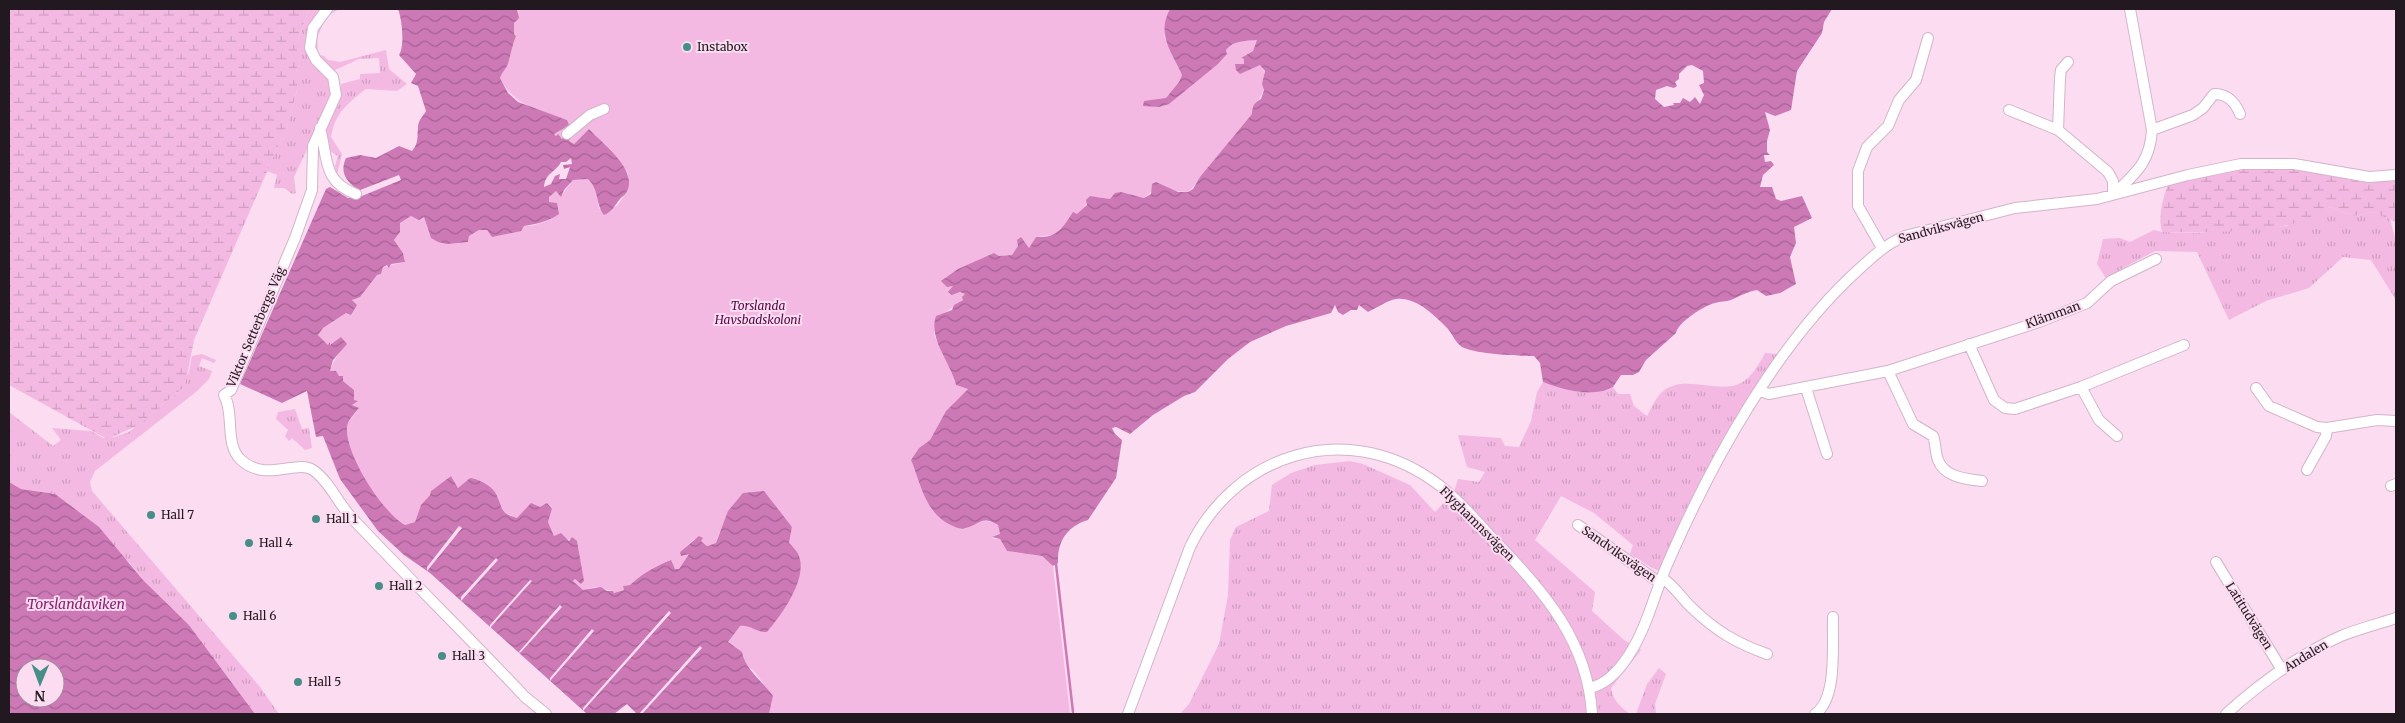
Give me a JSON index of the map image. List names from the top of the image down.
{
  "streets": {
    "street": [
      "Sandviksvägen",
      "Klämman",
      "Viktor Setterbergs Väg",
      "Flyghamnsvägen",
      "Latitudvägen",
      "Andalen"
    ]
  },
  "crossings": [
    ["Sandviksvägen", "Klämman"],
    ["Sandviksvägen", "Flyghamnsvägen"],
    ["Latitudvägen", "Andalen"]
  ],
  "water": ["Torslandaviken"],
  "parks": ["Torslanda Havsbadskoloni"],
  "places": [
    "Instabox",
    "Hall 7",
    "Hall 1",
    "Hall 4",
    "Hall 2",
    "Hall 6",
    "Hall 3",
    "Hall 5"
  ],
  "north": "bottom"
}
